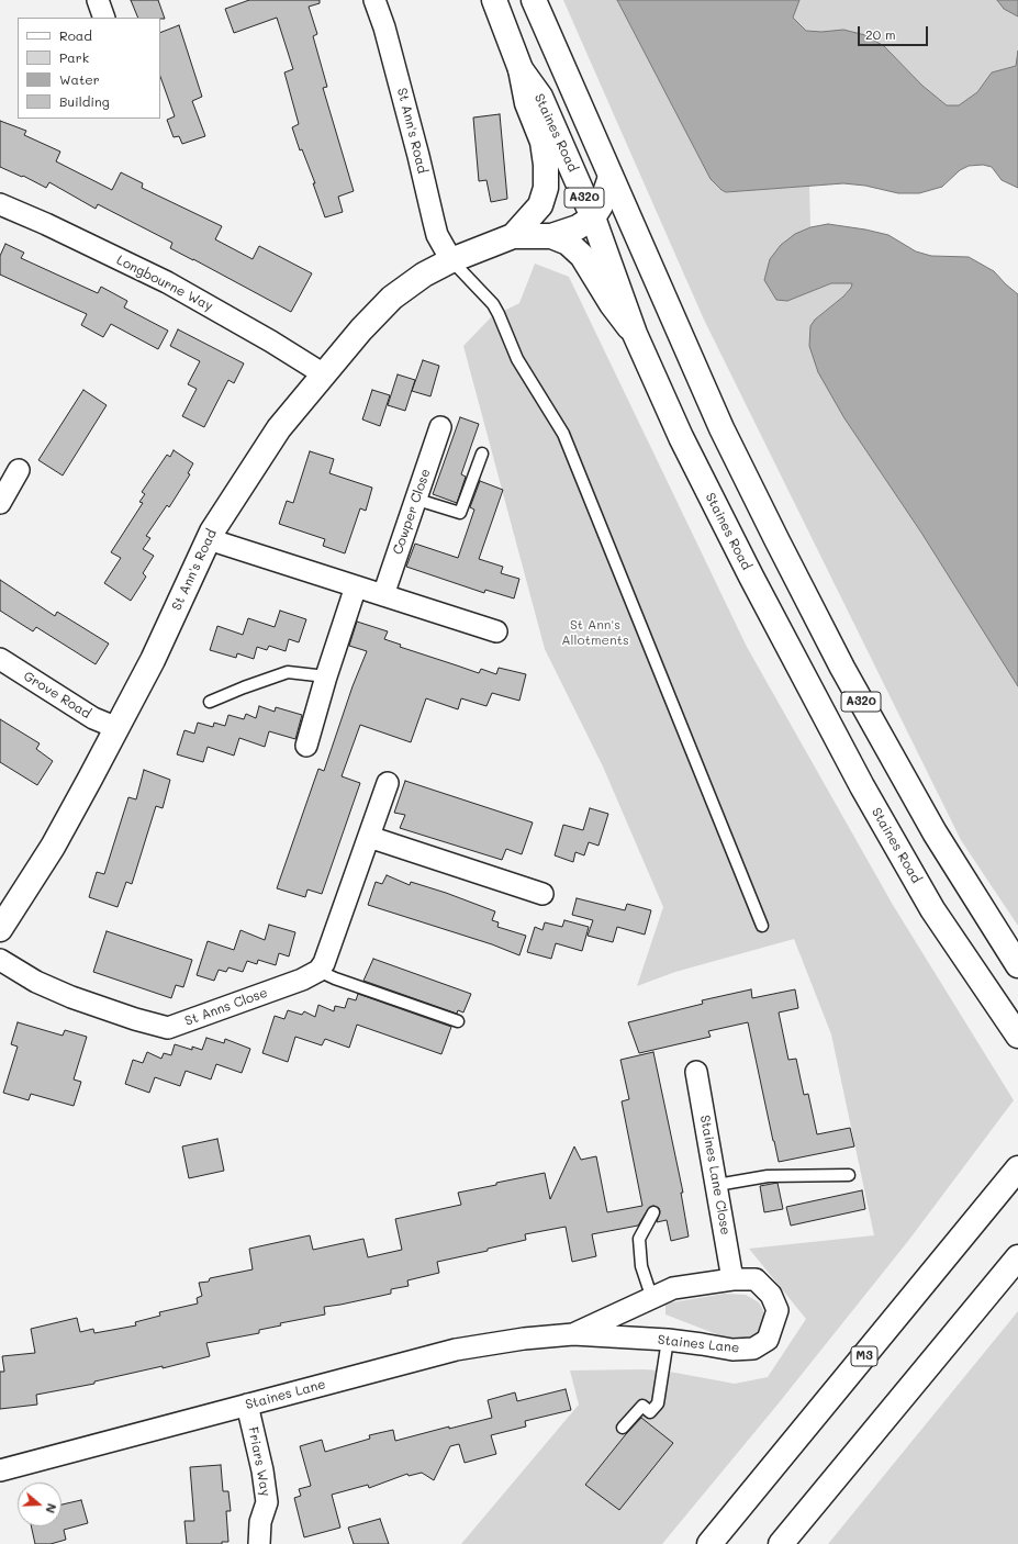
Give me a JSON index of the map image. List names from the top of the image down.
{
  "streets": {
    "main road": [
      "St Ann's Road",
      "Staines Road",
      "A320",
      "M3"
    ],
    "street": [
      "Longbourne Way",
      "Cowper Close",
      "Grove Road",
      "St Anns Close",
      "Staines Lane Close",
      "Staines Lane",
      "Friars Way"
    ]
  },
  "crossings": [
    ["St Ann's Road", "Staines Road"],
    ["St Ann's Road", "Longbourne Way"],
    ["St Ann's Road", "Grove Road"],
    ["Staines Lane Close", "Staines Lane"],
    ["Staines Lane", "Friars Way"]
  ],
  "parks": ["St Ann's Allotments"],
  "legend": [
    "Road",
    "Park",
    "Water",
    "Building"
  ],
  "scale_bar": "20 m",
  "north": "right"
}
